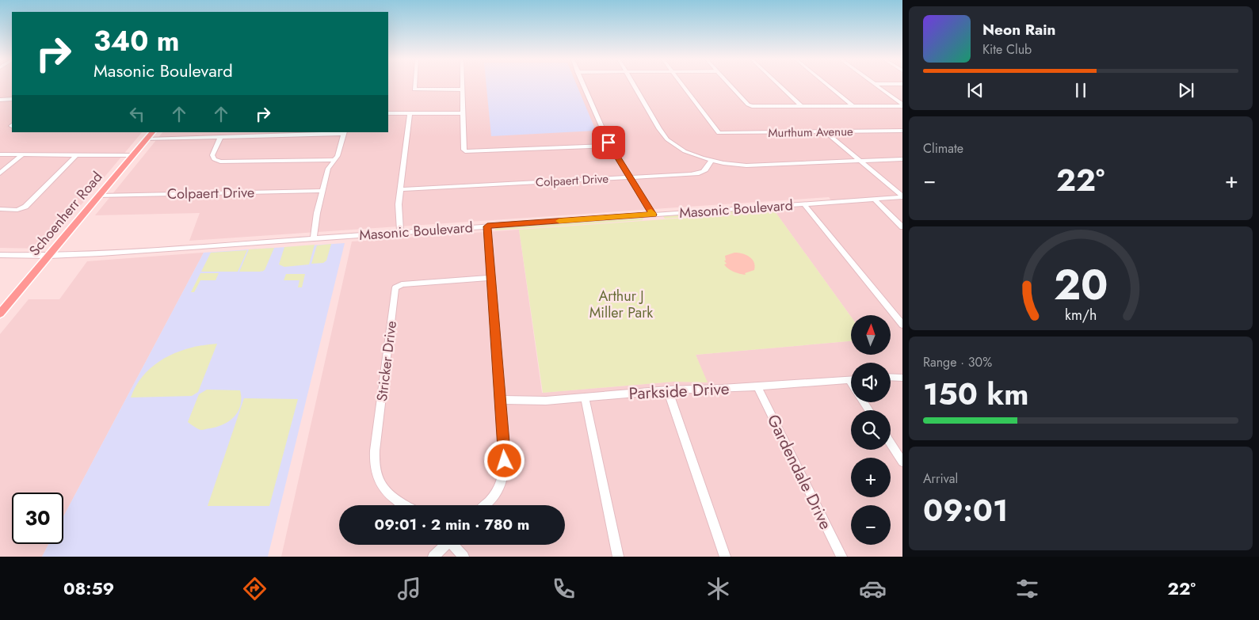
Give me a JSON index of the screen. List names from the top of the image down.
{
  "streets": {
    "main road": ["Schoenherr Road"],
    "street": [
      "Murthum Avenue",
      "Colpaert Drive",
      "Masonic Boulevard",
      "Stricker Drive",
      "Parkside Drive",
      "Gardendale Drive"
    ]
  },
  "crossings": [
    ["Colpaert Drive", "Schoenherr Road"],
    ["Masonic Boulevard", "Schoenherr Road"],
    ["Parkside Drive", "Gardendale Drive"]
  ],
  "parks": ["Arthur J Miller Park"],
  "north": "top",
  "page": {
    "turn": ["340 m", "Masonic Boulevard"],
    "song": ["Neon Rain", "Kite Club"],
    "tile": [
      "Climate",
      ["Range · 30%", "150 km"],
      ["Arrival", "09:01"]
    ],
    "heat": ["−", "22°", "+"],
    "map_buttons": ["+", "−"],
    "limit": "30",
    "trip": "09:01 · 2 min · 780 m",
    "tabs": ["08:59", "22°"],
    "gauge": ["20", "km/h"]
  }
}
